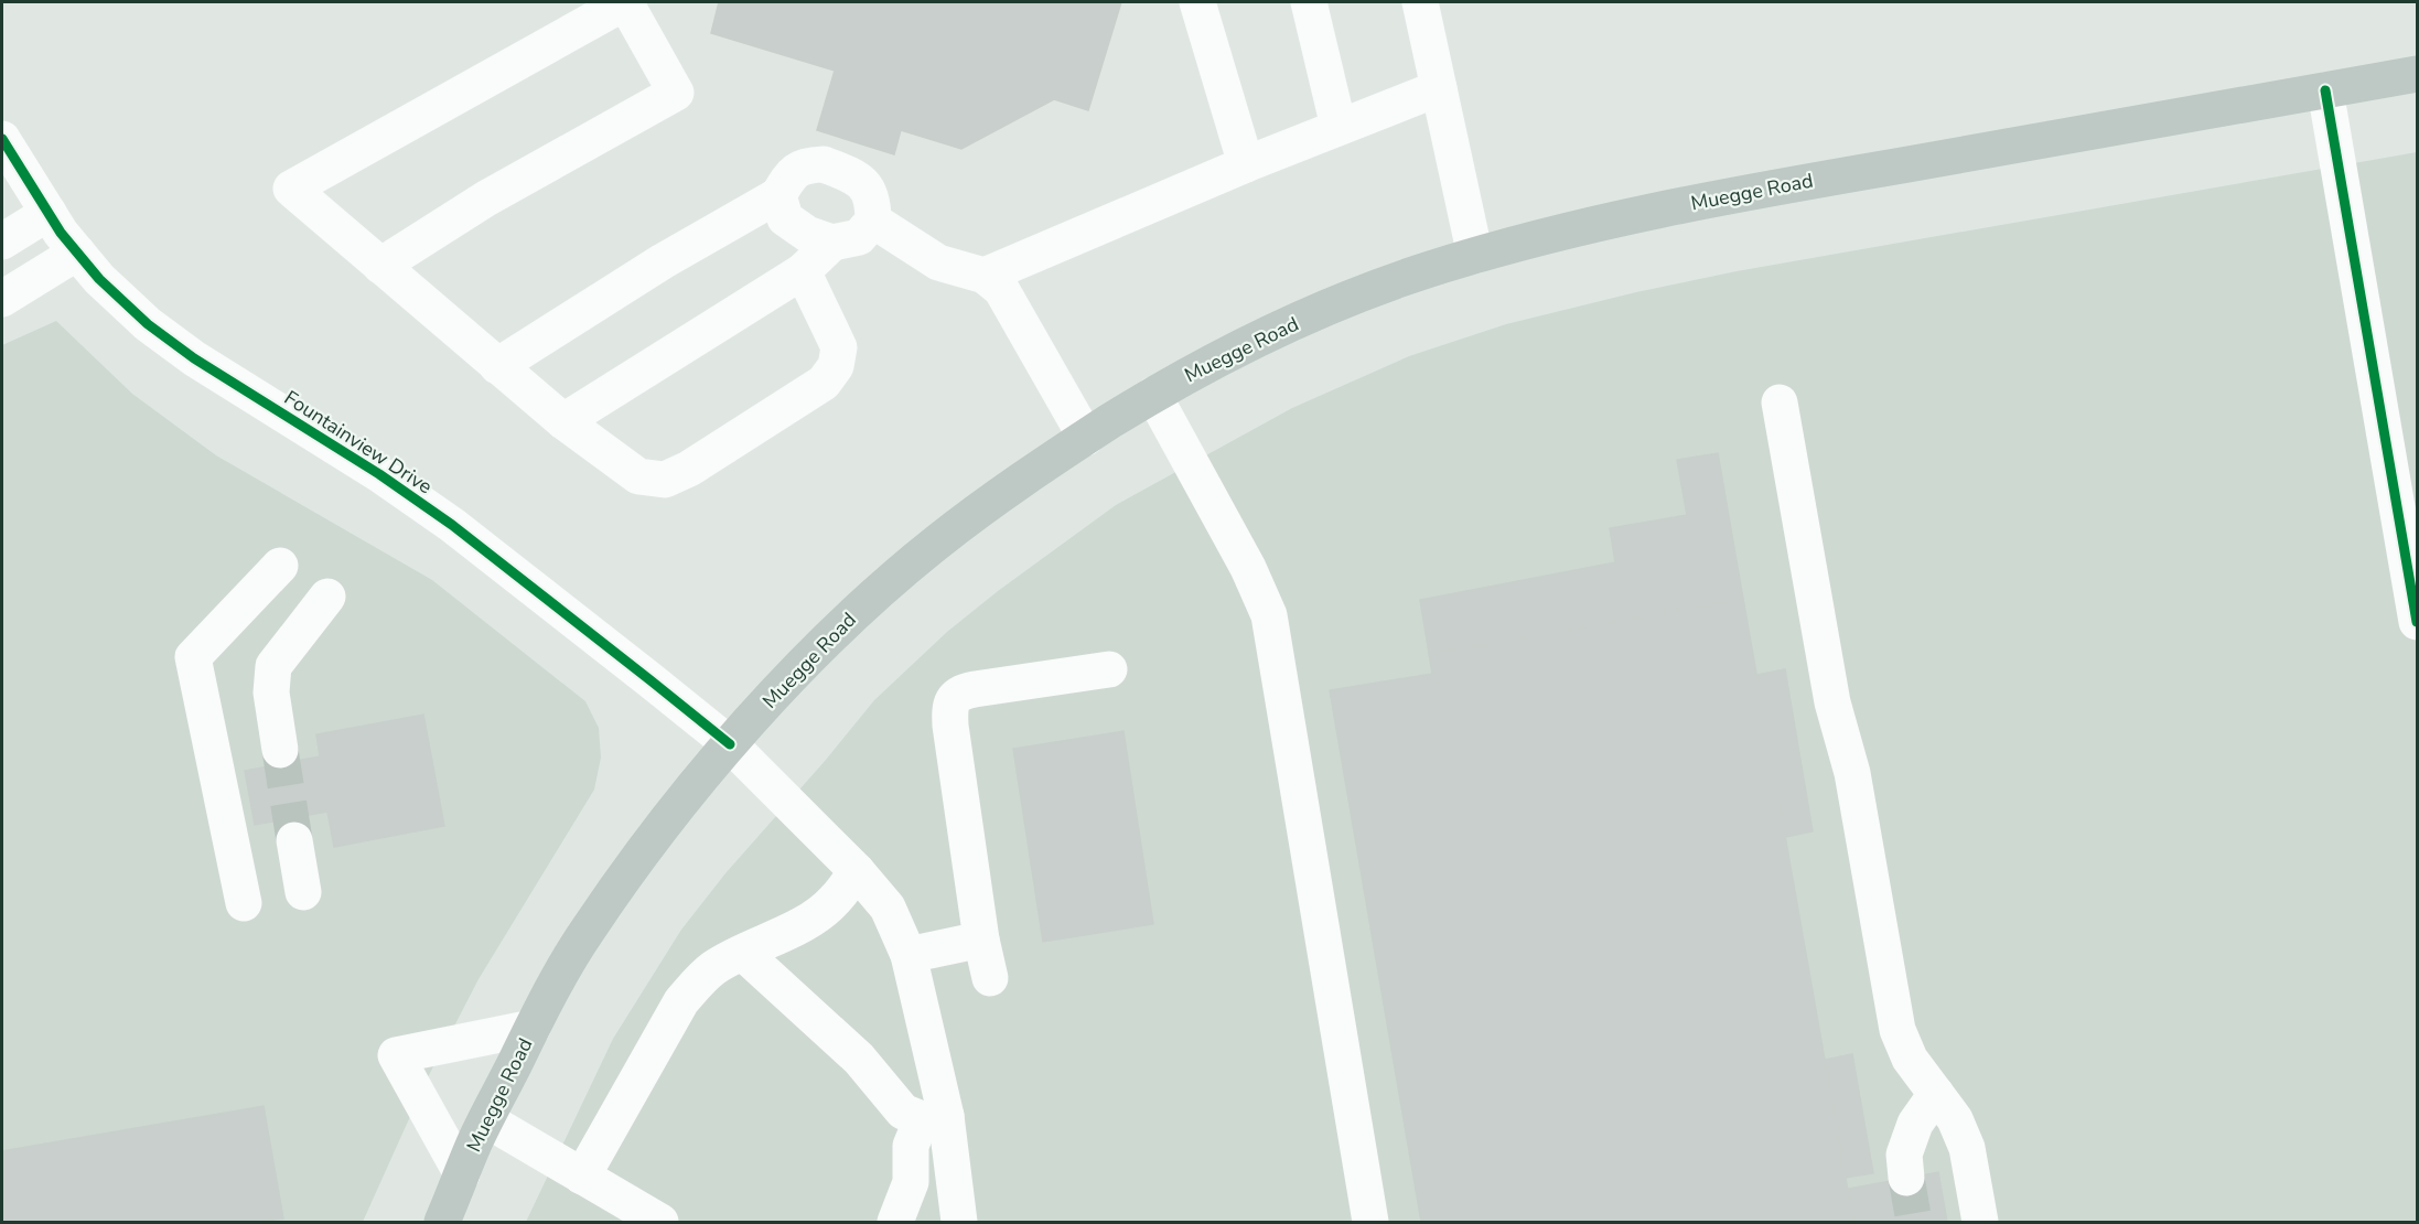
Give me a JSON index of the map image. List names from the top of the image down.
{
  "streets": {
    "main road": ["Muegge Road"],
    "street": ["Fountainview Drive"]
  },
  "crossings": [
    ["Muegge Road", "Fountainview Drive"]
  ]
}
